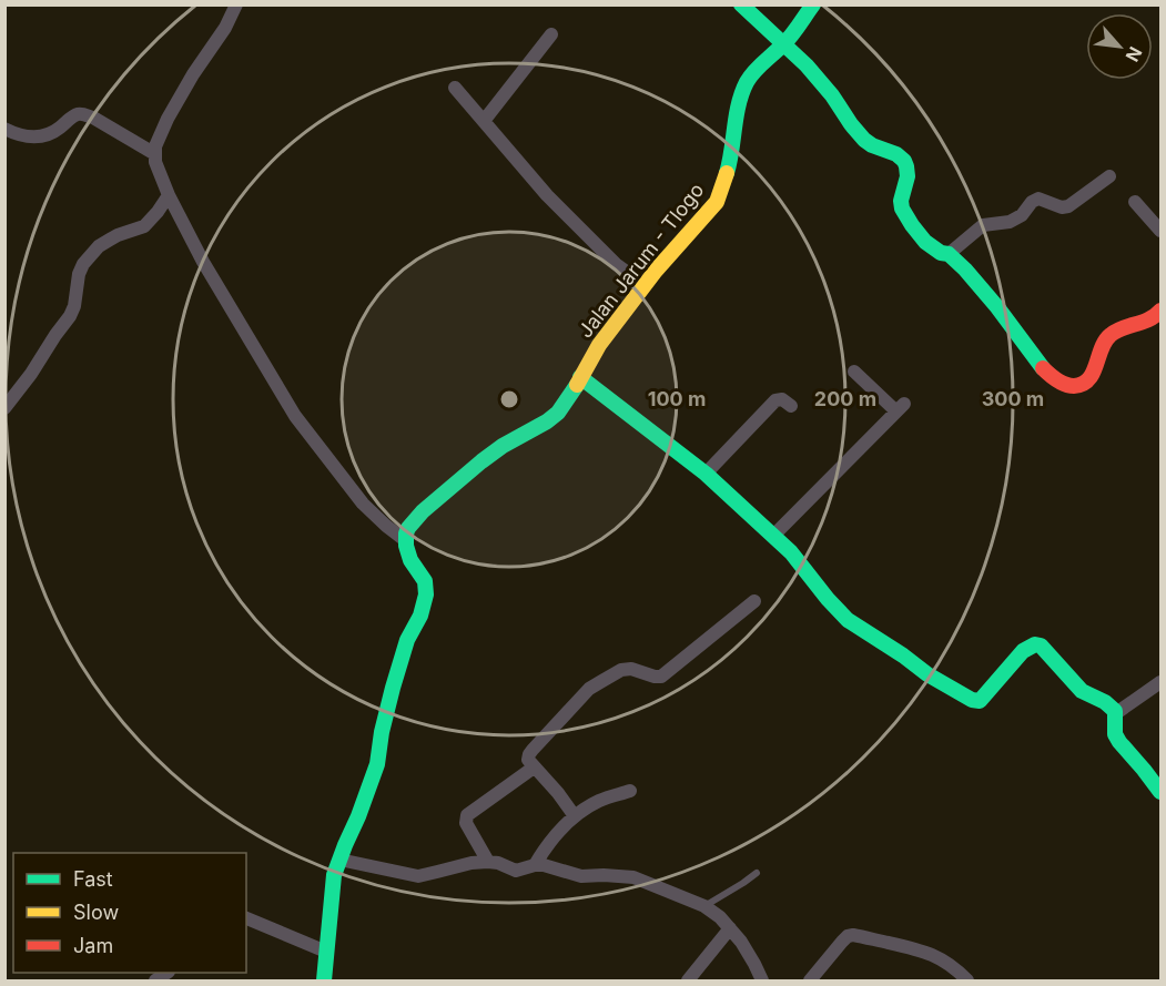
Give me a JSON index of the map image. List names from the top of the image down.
{
  "streets": {
    "street": ["Jalan Jarum - Tlogo"]
  },
  "legend": ["Fast", "Slow", "Jam"],
  "north": "bottom right",
  "rings": ["100 m", "200 m", "300 m"]
}
